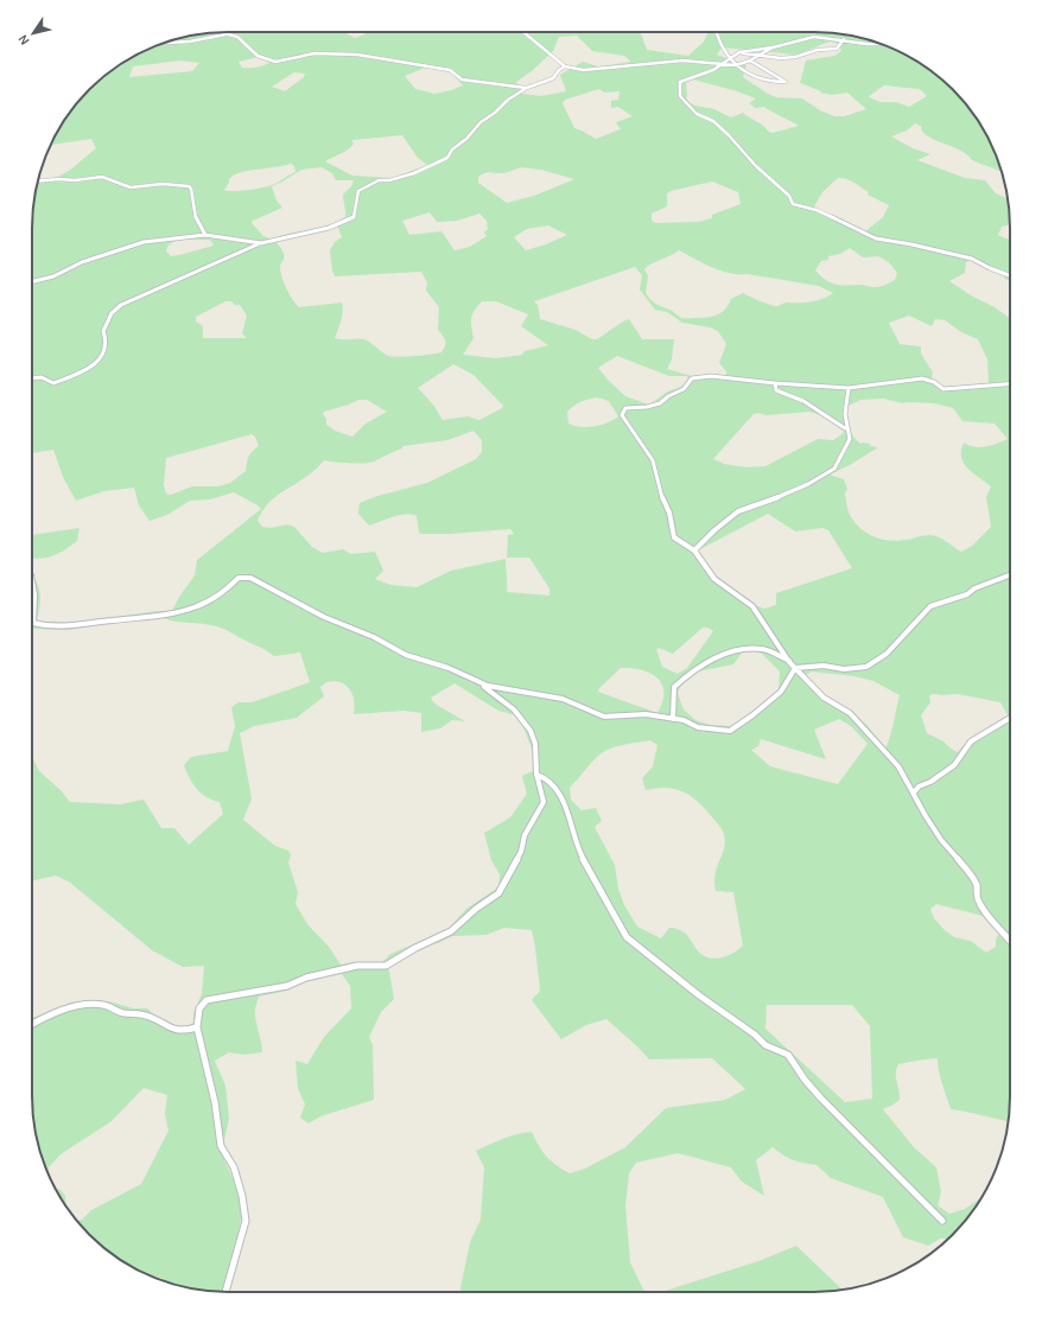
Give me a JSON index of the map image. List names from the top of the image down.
{
  "north": "bottom left"
}
